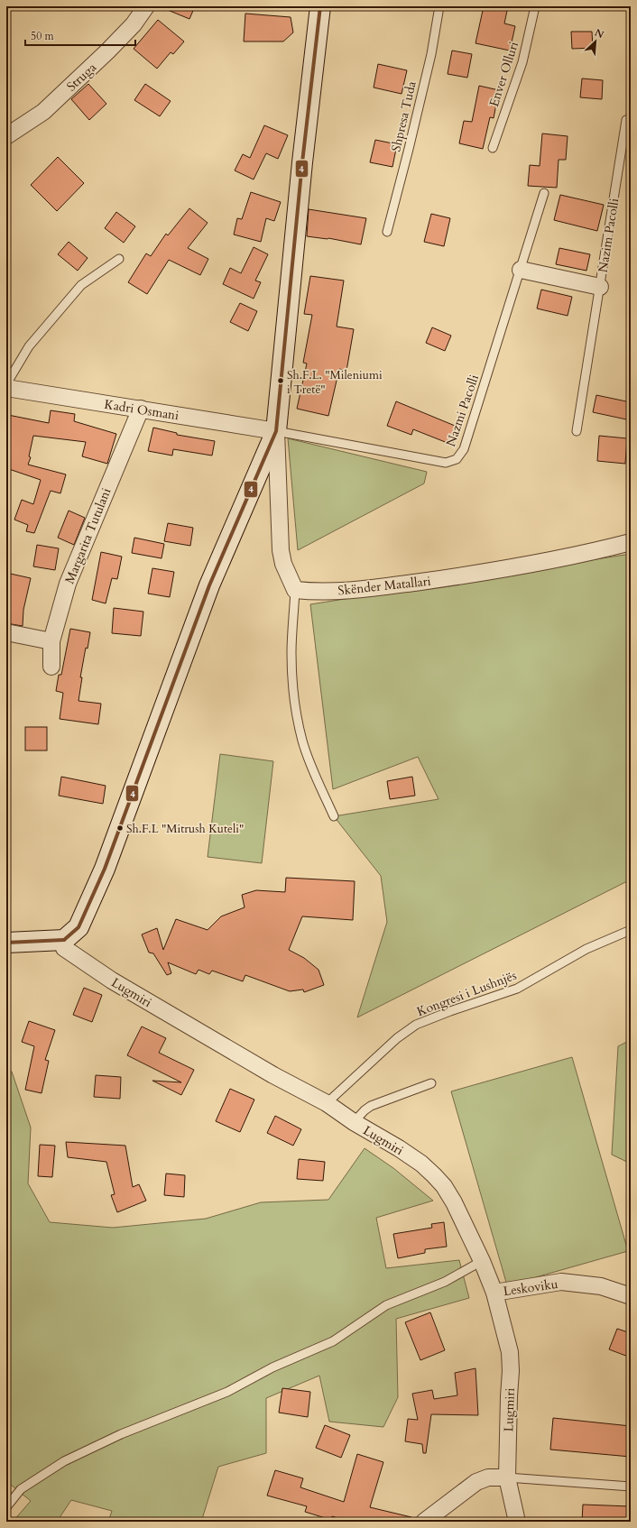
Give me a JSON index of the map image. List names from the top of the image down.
{
  "streets": {
    "street": [
      "Struga",
      "Nazim Pacolli",
      "Kadri Osmani",
      "Margarita Tutulani",
      "Skënder Matallari",
      "Lugmiri",
      "Leskoviku"
    ],
    "lane": [
      "Enver Olluri",
      "Shpresa Tuda",
      "Nazmi Pacolli",
      "Kongresi i Lushnjës"
    ]
  },
  "crossings": [
    ["Nazim Pacolli", "Nazmi Pacolli"],
    ["Kadri Osmani", "Nazmi Pacolli"],
    ["Kadri Osmani", "Margarita Tutulani"],
    ["Lugmiri", "Kongresi i Lushnjës"],
    ["Lugmiri", "Leskoviku"]
  ],
  "places": ["Sh.F.L. \"Mileniumi i Tretë\"", "Sh.F.L \"Mitrush Kuteli\""],
  "lines": ["transit line 4"],
  "scale_bar": "50 m",
  "north": "top right"
}
